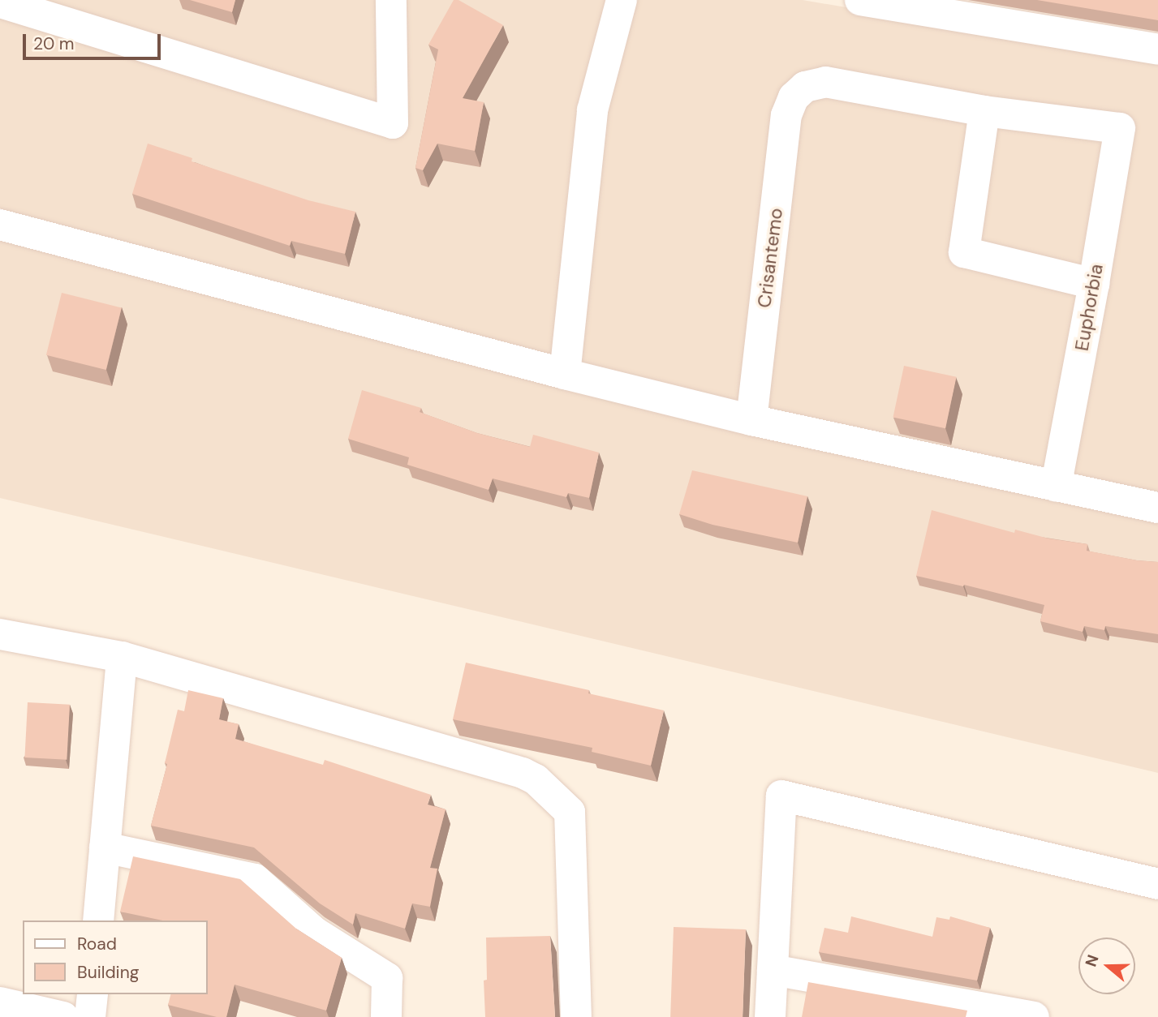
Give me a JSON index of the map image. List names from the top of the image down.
{
  "streets": {
    "street": ["Crisantemo", "Euphorbia"]
  },
  "crossings": [
    ["Crisantemo", "Euphorbia"]
  ],
  "legend": ["Road", "Building"],
  "scale_bar": "20 m",
  "north": "left"
}
